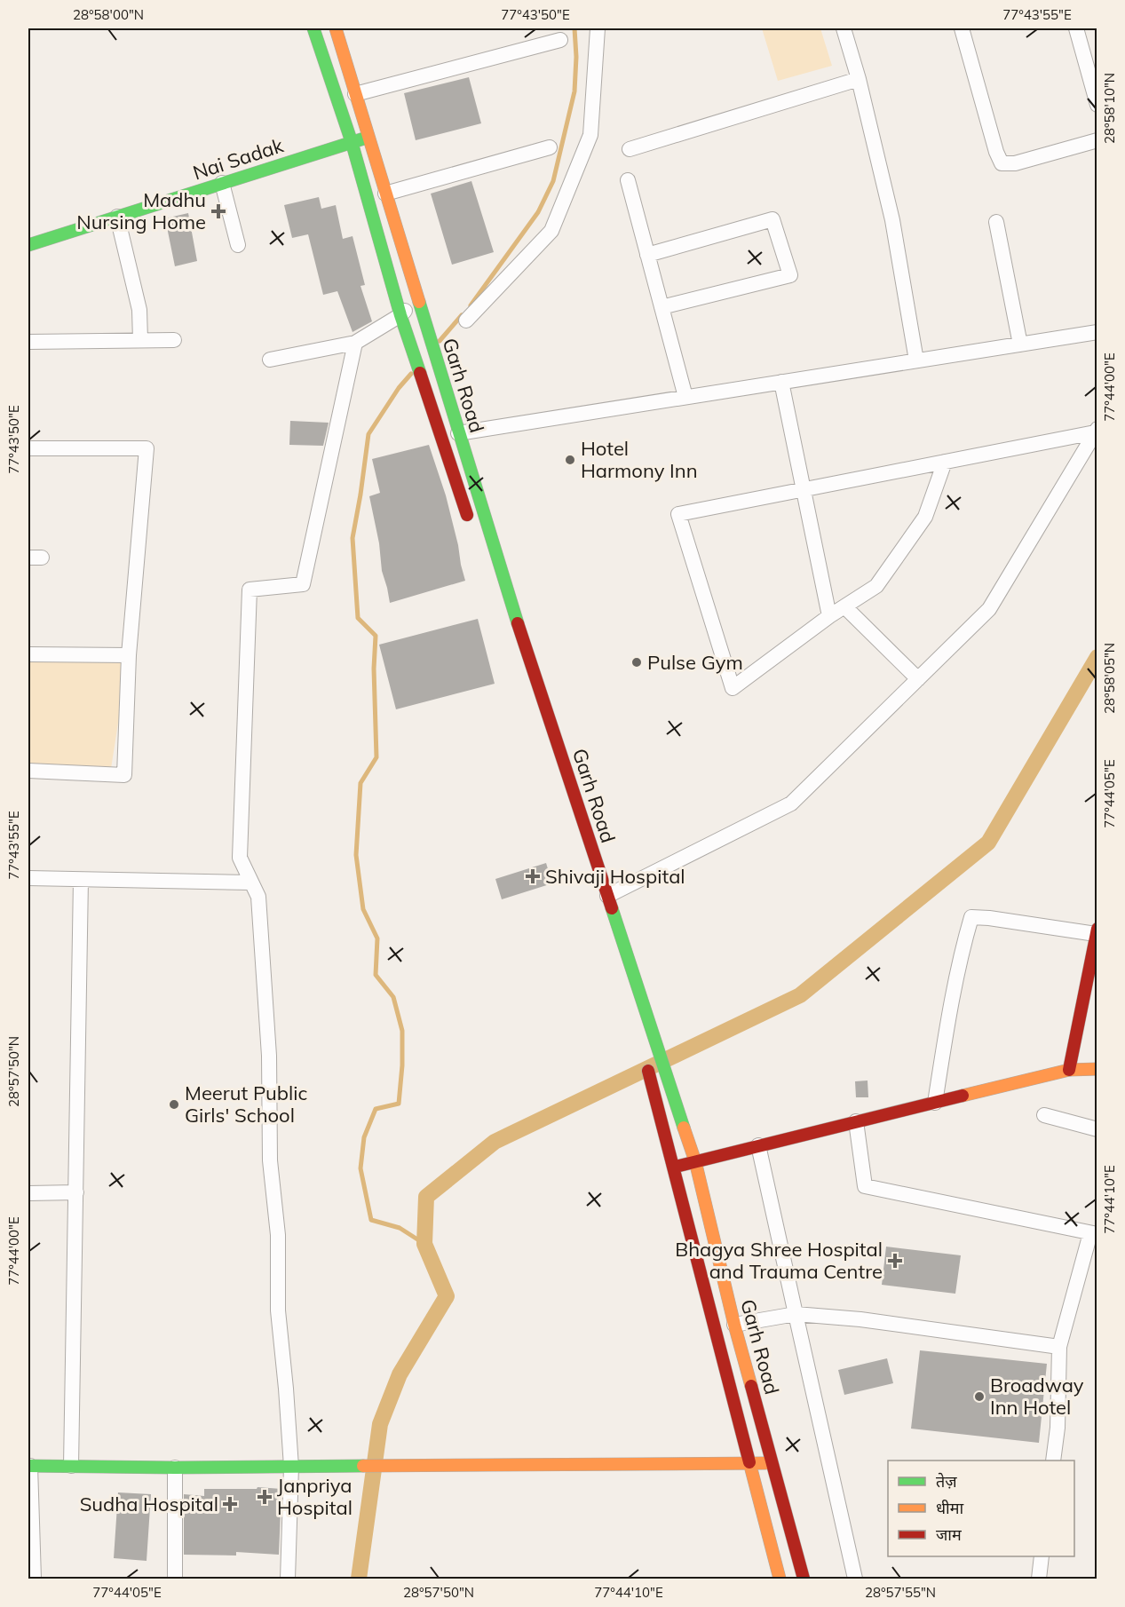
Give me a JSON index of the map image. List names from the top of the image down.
{
  "streets": {
    "main road": ["Nai Sadak", "Garh Road"]
  },
  "crossings": [
    ["Nai Sadak", "Garh Road"]
  ],
  "places": {
    "health": [
      "Madhu Nursing Home",
      "Shivaji Hospital",
      "Bhagya Shree Hospital and Trauma Centre",
      "Janpriya Hospital",
      "Sudha Hospital"
    ],
    "other": [
      "Hotel Harmony Inn",
      "Pulse Gym",
      "Meerut Public Girls' School",
      "Broadway Inn Hotel"
    ]
  },
  "legend": ["तेज़", "धीमा", "जाम"],
  "coordinates": [
    "28°58'00\"N",
    "77°43'50\"E",
    "77°43'55\"E",
    "28°58'10\"N",
    "77°44'00\"E",
    "28°58'05\"N",
    "77°44'05\"E",
    "28°57'50\"N",
    "77°44'10\"E",
    "28°57'55\"N"
  ]
}
